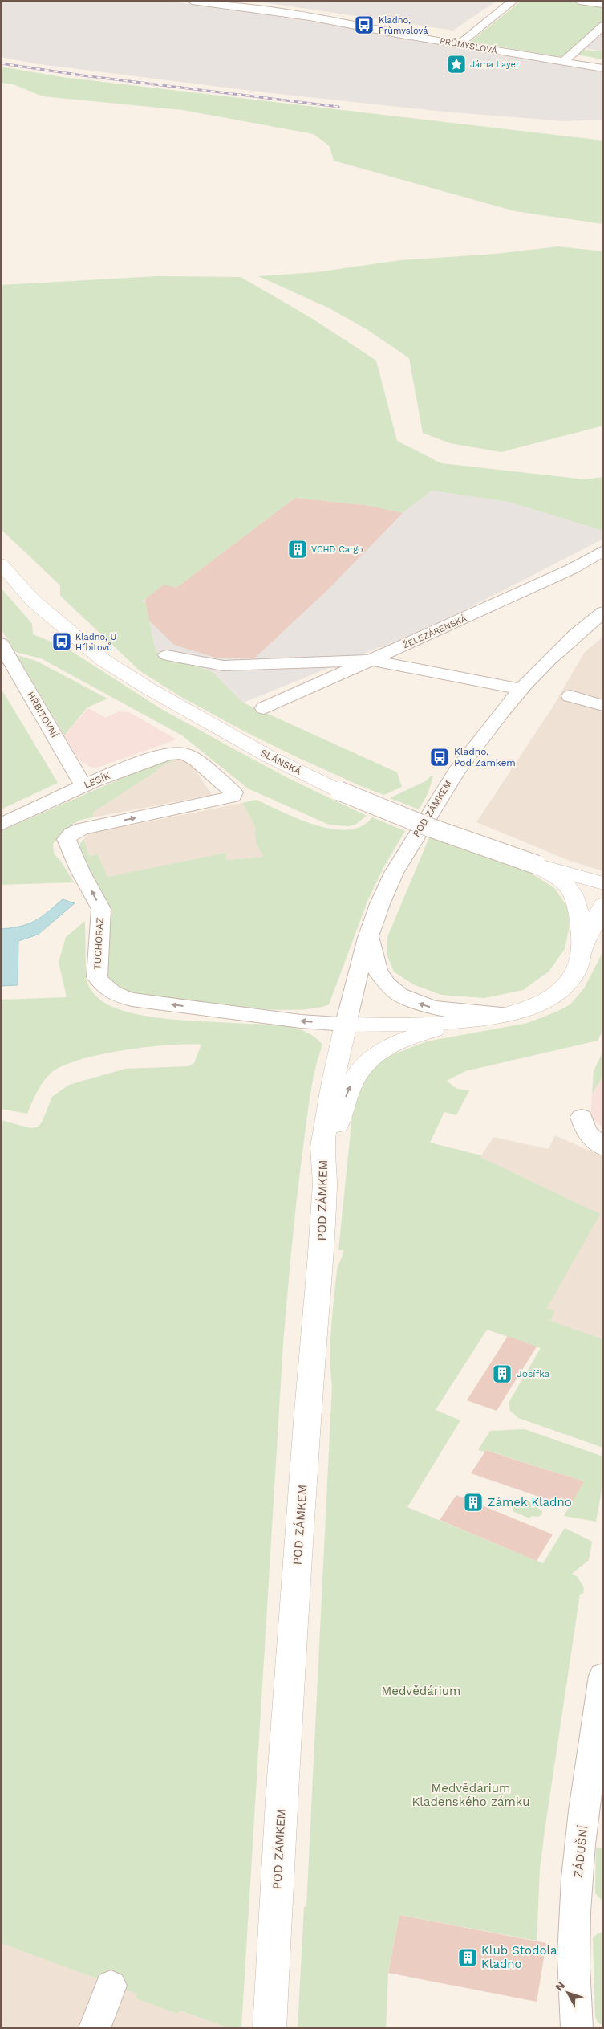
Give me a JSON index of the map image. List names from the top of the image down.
{
  "streets": {
    "main road": ["SLÁNSKÁ", "POD ZÁMKEM"],
    "street": [
      "PRŮMYSLOVÁ",
      "ŽELEZÁRENSKÁ",
      "HŘBITOVNÍ",
      "LESÍK",
      "TUCHORAZ",
      "ZÁDUŠNÍ"
    ]
  },
  "crossings": [
    ["HŘBITOVNÍ", "LESÍK"],
    ["LESÍK", "TUCHORAZ"],
    ["POD ZÁMKEM", "TUCHORAZ"]
  ],
  "parks": ["Medvědárium", "Medvědárium Kladenského zámku"],
  "places": {
    "bus stop": ["Kladno, Průmyslová", "Kladno, U Hřbitovů", "Kladno, Pod Zámkem"],
    "place": ["Jáma Layer"],
    "building": [
      "VCHD Cargo",
      "Josífka",
      "Zámek Kladno",
      "Klub Stodola Kladno"
    ]
  },
  "north": "top left"
}
